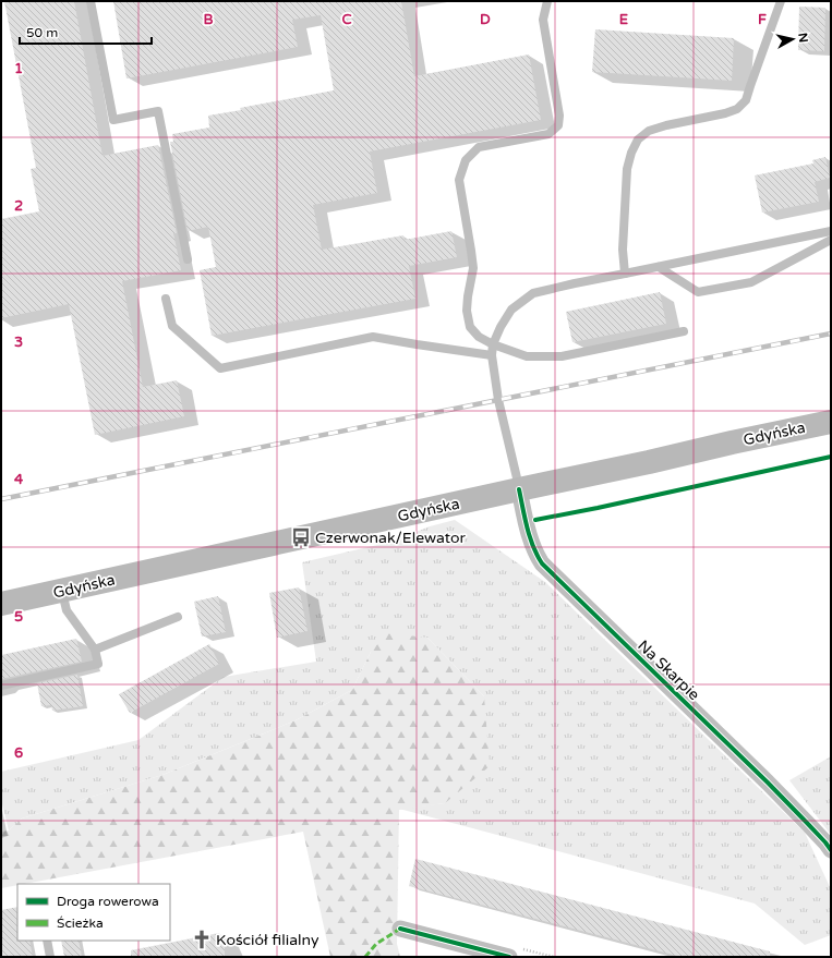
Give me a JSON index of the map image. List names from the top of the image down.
{
  "streets": {
    "main road": ["Gdyńska"],
    "street": ["Na Skarpie"]
  },
  "crossings": [
    ["Gdyńska", "Na Skarpie"]
  ],
  "places": {
    "bus stop": ["Czerwonak/Elewator"],
    "church": ["Kościół filialny"]
  },
  "legend": ["Droga rowerowa", "Ścieżka"],
  "scale_bar": "50 m",
  "north": "right",
  "grid": {
    "columns": [
      "B",
      "C",
      "D",
      "E",
      "F"
    ],
    "rows": [
      "1",
      "2",
      "3",
      "4",
      "5",
      "6"
    ]
  }
}
